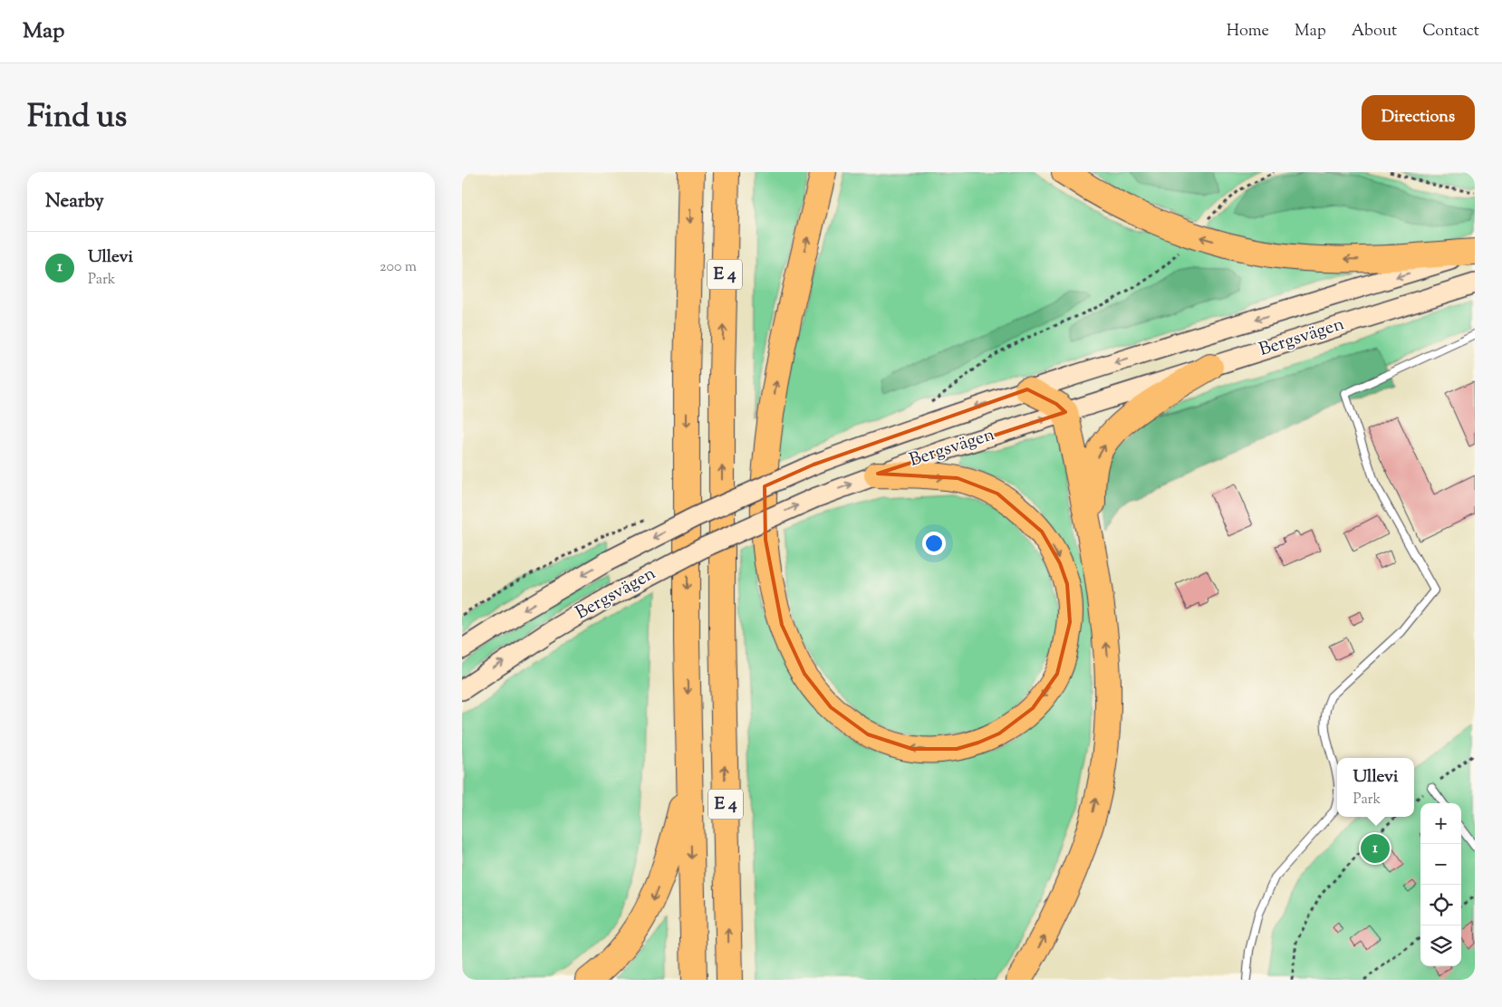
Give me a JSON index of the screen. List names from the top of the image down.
{
  "streets": {
    "highway": ["E 4"],
    "main road": ["Bergsvägen"]
  },
  "page": {
    "header": "Map",
    "nav": [
      "Home",
      "Map",
      "About",
      "Contact"
    ],
    "title": "Find us",
    "buttons": "Directions",
    "heading": "Nearby",
    "list": [
      {
        "mark": "1",
        "name": "Ullevi",
        "note": "Park",
        "value": "200 m"
      }
    ],
    "popup": ["Ullevi", "Park"],
    "map_buttons": ["+", "−"],
    "pins": "1"
  }
}
